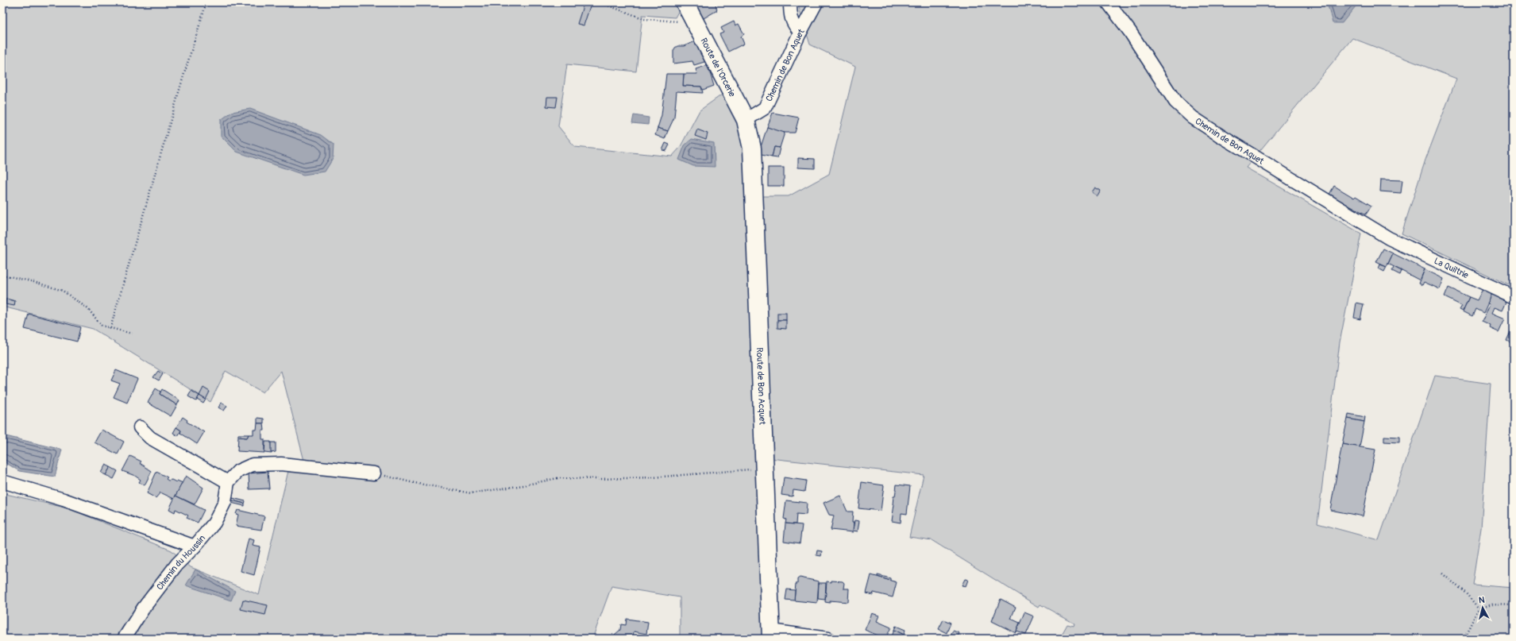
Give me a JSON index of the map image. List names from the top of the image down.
{
  "streets": {
    "street": [
      "Chemin de Bon Aquet",
      "Route de l'Orcerie",
      "La Quiltrie",
      "Route de Bon Acquet",
      "Chemin du Houssin"
    ]
  },
  "crossings": [
    ["Chemin de Bon Aquet", "Route de l'Orcerie"],
    ["Chemin de Bon Aquet", "La Quiltrie"],
    ["Chemin de Bon Aquet", "Route de Bon Acquet"],
    ["Route de l'Orcerie", "Route de Bon Acquet"]
  ],
  "north": "top"
}
